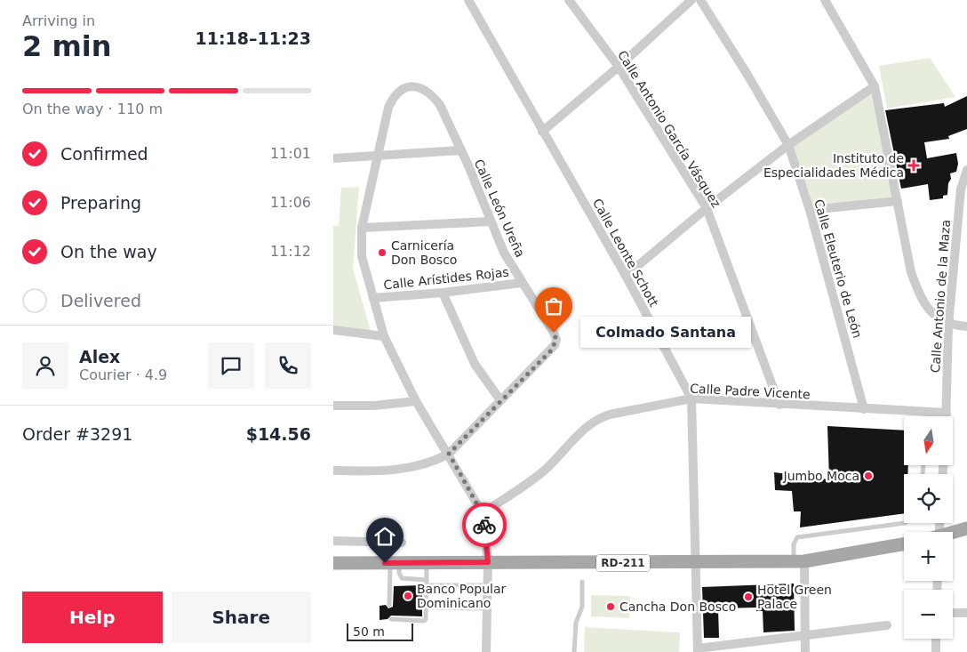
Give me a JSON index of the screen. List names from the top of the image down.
{
  "streets": {
    "main road": ["RD-211"],
    "street": [
      "Calle Antonio García Vásquez",
      "Calle León Ureña",
      "Calle Leonte Schott",
      "Calle Eleuterio de León",
      "Calle Arístides Rojas",
      "Calle Antonio de la Maza",
      "Calle Padre Vicente"
    ]
  },
  "crossings": [
    ["Calle Antonio García Vásquez", "Calle Padre Vicente"],
    ["Calle León Ureña", "Calle Arístides Rojas"],
    ["Calle Leonte Schott", "Calle Padre Vicente"],
    ["Calle Leonte Schott", "RD-211"],
    ["Calle Eleuterio de León", "Calle Padre Vicente"],
    ["Calle Antonio de la Maza", "Calle Padre Vicente"]
  ],
  "places": {
    "health": ["Instituto de Especialidades Médica"],
    "other": [
      "Carnicería Don Bosco",
      "Colmado Santana",
      "Jumbo Moca",
      "Banco Popular Dominicano",
      "Hotel Green Palace",
      "Cancha Don Bosco"
    ]
  },
  "scale_bar": "50 m",
  "north": "bottom",
  "page": {
    "heading": ["2 min", "Arriving in", "11:18–11:23"],
    "panel": [
      "Alex",
      "Courier · 4.9",
      "Order #3291",
      "$14.56"
    ],
    "bar": "On the way · 110 m",
    "list": [
      ["Confirmed", "11:01"],
      ["Preparing", "11:06"],
      ["On the way", "11:12"],
      "Delivered"
    ],
    "bubble": "Colmado Santana",
    "map_buttons": ["+", "−"],
    "buttons": ["Help", "Share"],
    "scale": "50 m"
  }
}
